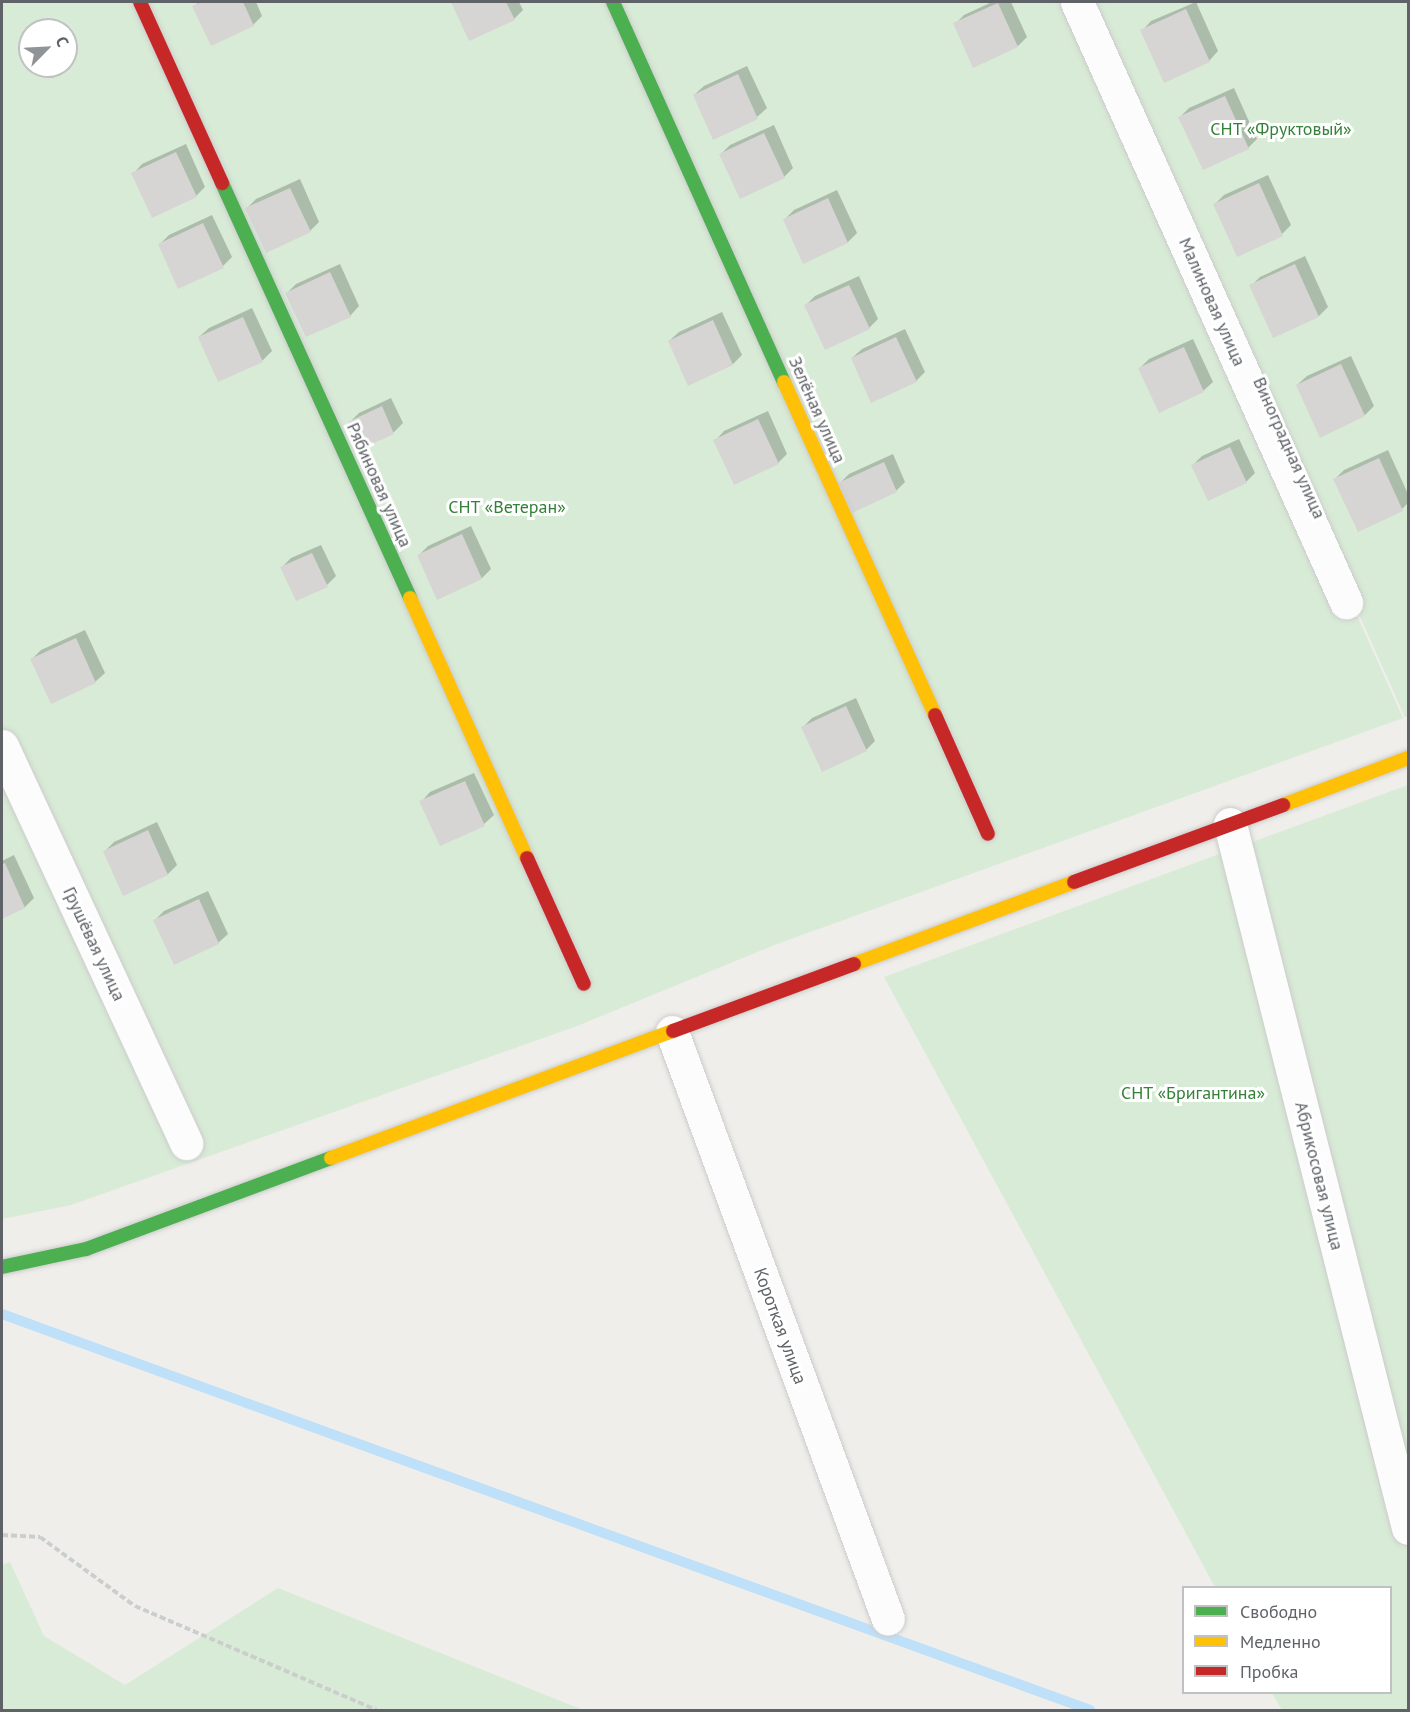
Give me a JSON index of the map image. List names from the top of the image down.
{
  "streets": {
    "street": [
      "Малиновая улица",
      "Зелёная улица",
      "Виноградная улица",
      "Рябиновая улица",
      "Грушёвая улица",
      "Абрикосовая улица",
      "Короткая улица"
    ]
  },
  "crossings": [
    ["Малиновая улица", "Виноградная улица"]
  ],
  "parks": ["СНТ «Фруктовый»", "СНТ «Ветеран»", "СНТ «Бригантина»"],
  "legend": ["Свободно", "Медленно", "Пробка"],
  "north": "top right"
}
